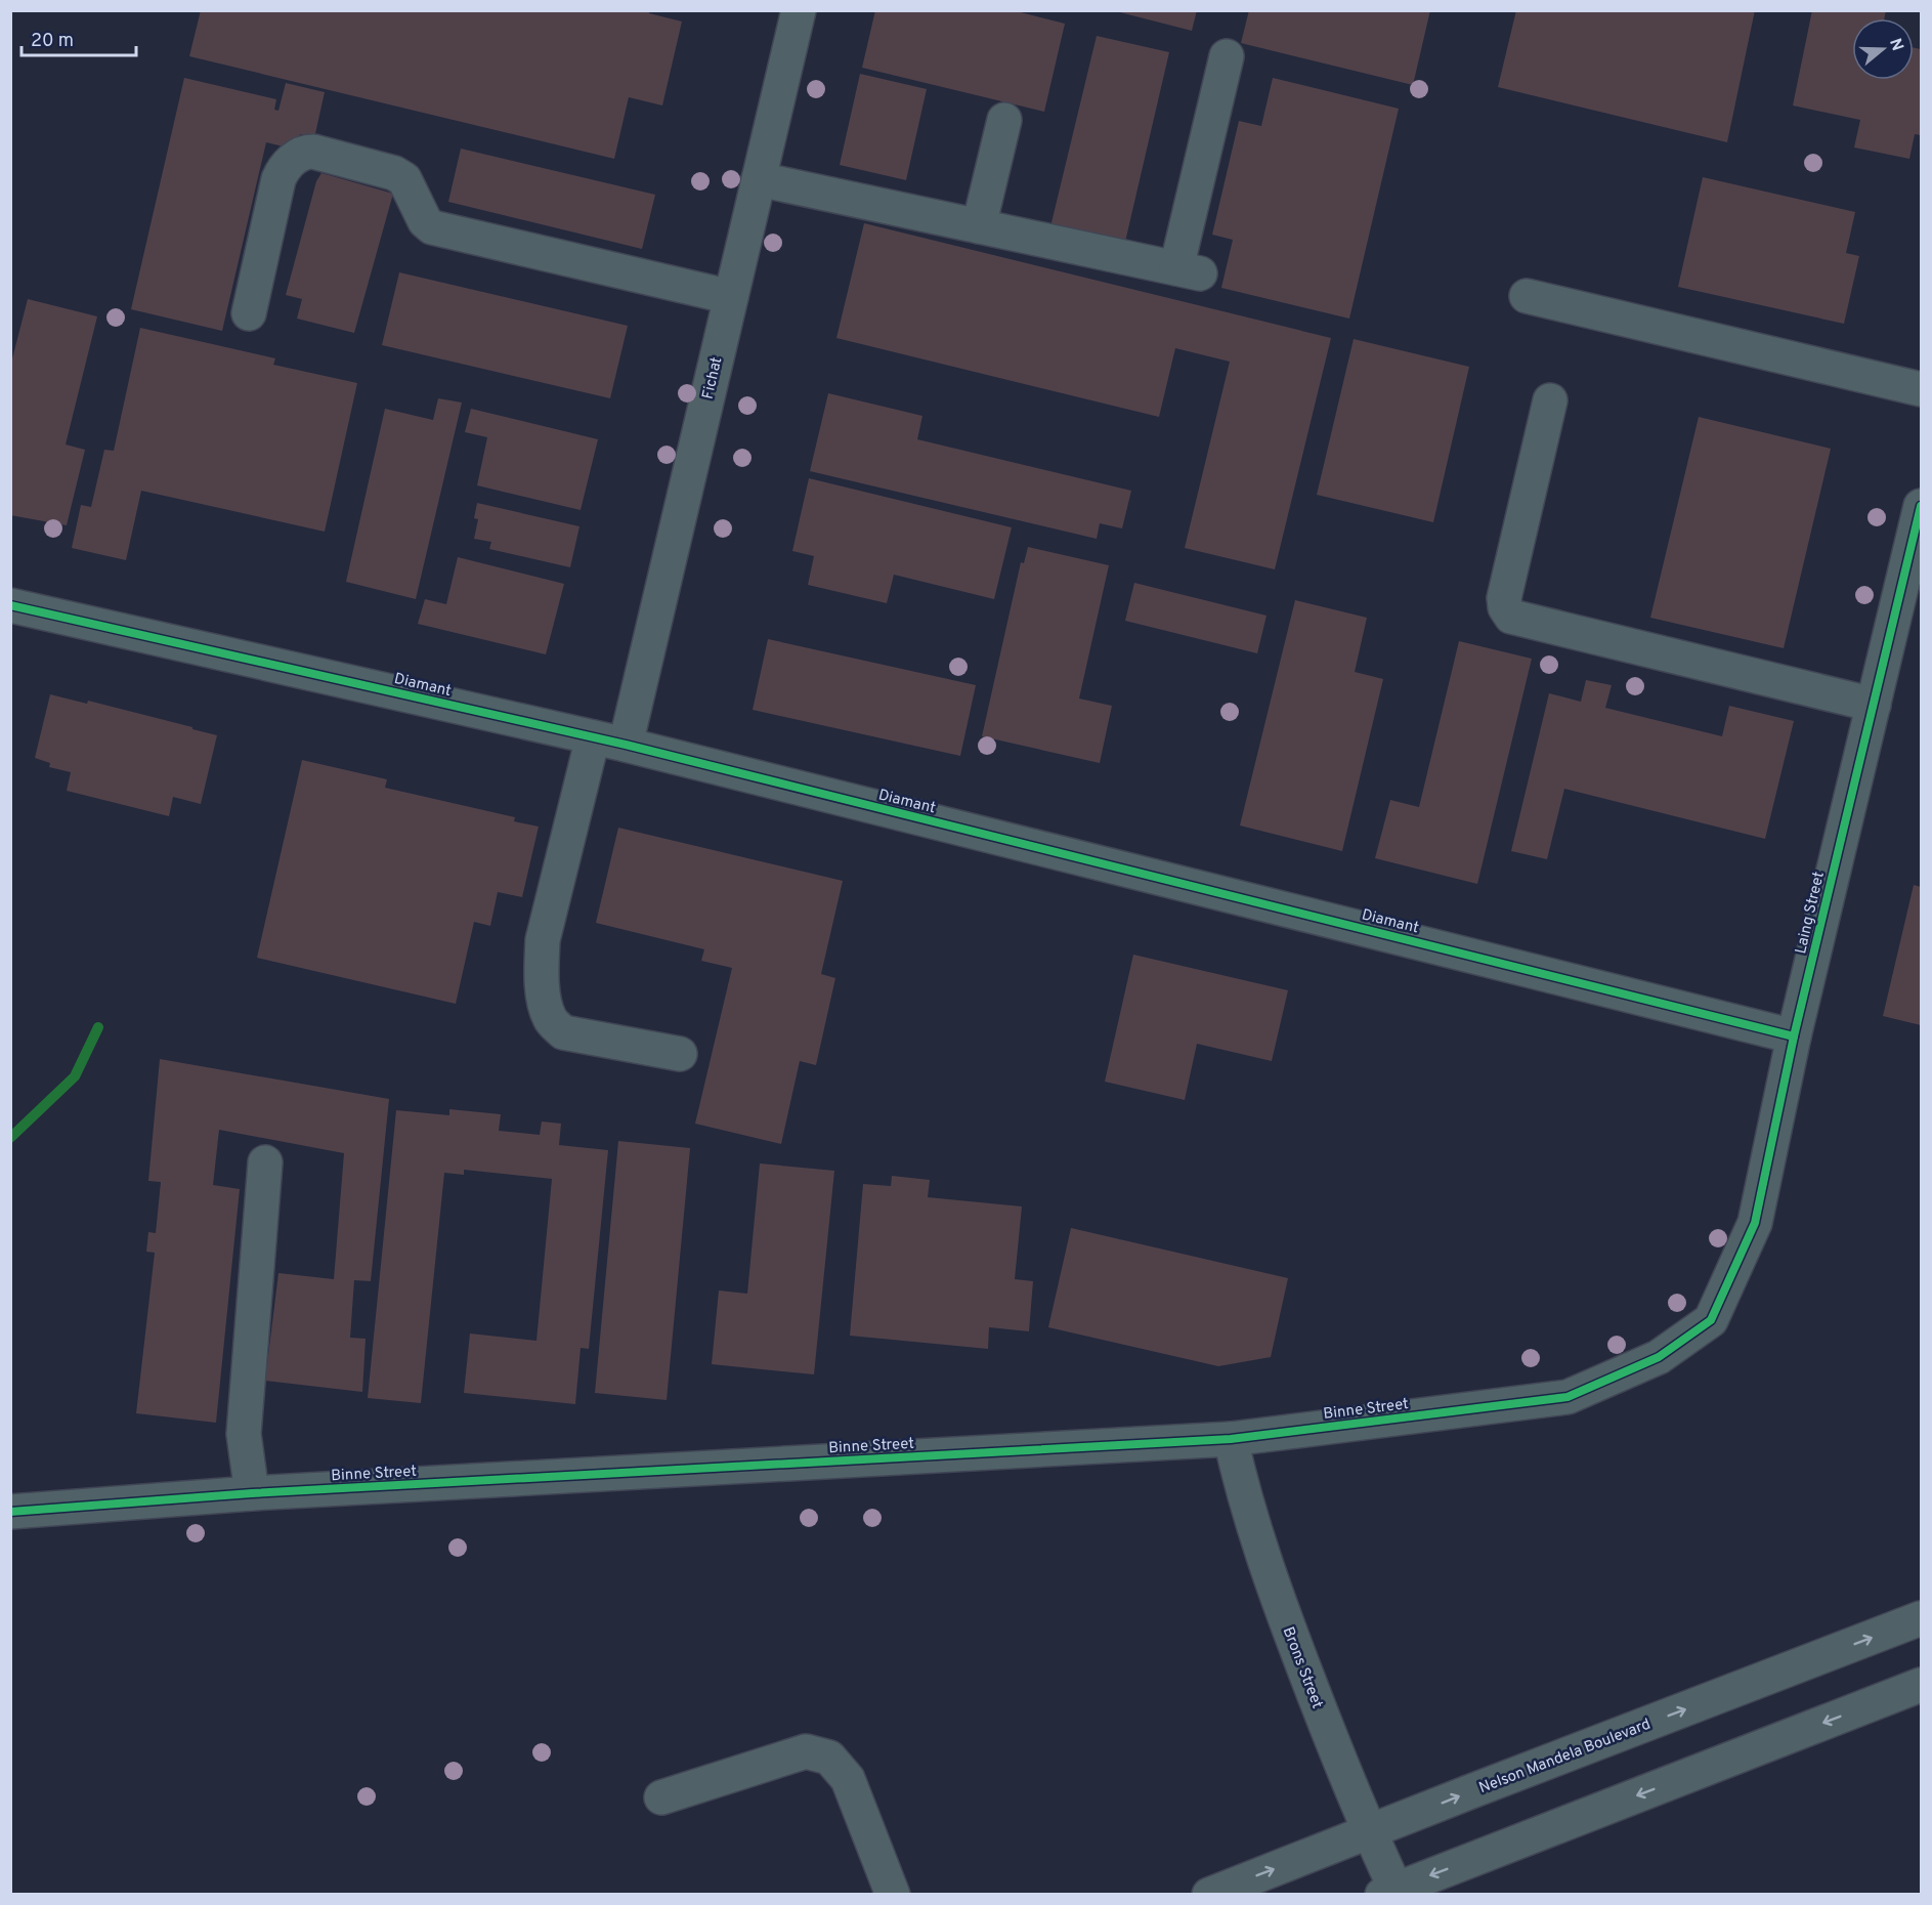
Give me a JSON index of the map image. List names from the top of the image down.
{
  "streets": {
    "street": [
      "Fichat",
      "Diamant",
      "Laing Street",
      "Binne Street",
      "Brons Street",
      "Nelson Mandela Boulevard"
    ]
  },
  "crossings": [
    ["Fichat", "Diamant"],
    ["Diamant", "Laing Street"],
    ["Laing Street", "Binne Street"],
    ["Binne Street", "Brons Street"],
    ["Brons Street", "Nelson Mandela Boulevard"]
  ],
  "scale_bar": "20 m",
  "north": "right"
}
